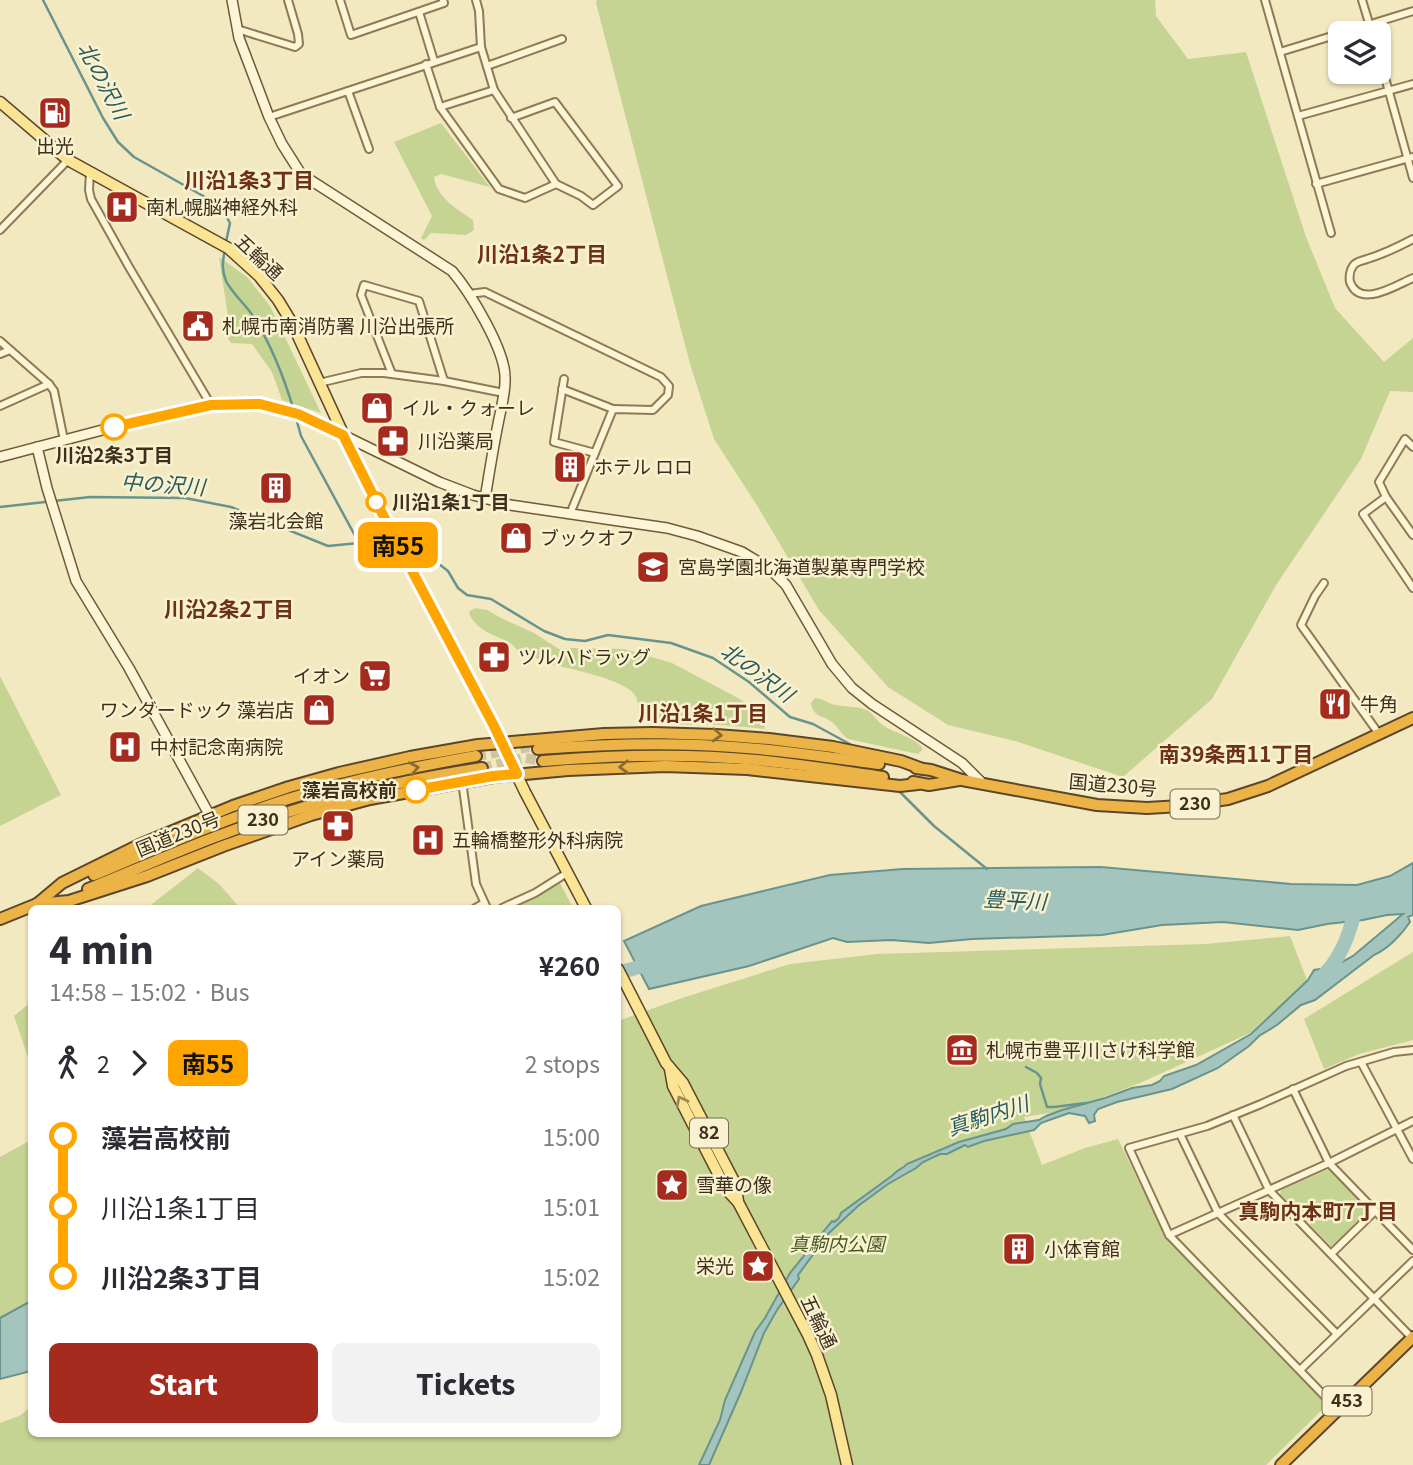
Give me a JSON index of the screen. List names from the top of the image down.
{
  "streets": {
    "highway": ["国道230号", "230", "453"],
    "main road": ["五輪通", "82"]
  },
  "crossings": [
    ["五輪通", "230"],
    ["国道230号", "230"]
  ],
  "districts": [
    "川沿1条3丁目",
    "川沿1条2丁目",
    "川沿2条2丁目",
    "川沿1条1丁目",
    "南39条西11丁目",
    "真駒内本町7丁目"
  ],
  "water": [
    "北の沢川",
    "中の沢川",
    "豊平川",
    "真駒内川"
  ],
  "parks": ["真駒内公園"],
  "places": {
    "fuel station": ["出光"],
    "hospital": ["南札幌脳神経外科", "中村記念南病院", "五輪橋整形外科病院"],
    "public building": ["札幌市南消防署 川沿出張所"],
    "shop": ["イル・クォーレ", "ブックオフ", "ワンダードック 藻岩店"],
    "other": ["川沿2条3丁目", "川沿1条1丁目", "藻岩高校前"],
    "pharmacy": ["川沿薬局", "ツルハドラッグ", "アイン薬局"],
    "building": ["ホテル ロロ", "藻岩北会館", "小体育館"],
    "school or university": ["宮島学園北海道製菓専門学校"],
    "supermarket": ["イオン"],
    "restaurant": ["牛角"],
    "museum": ["札幌市豊平川さけ科学館"],
    "place": ["雪華の像", "栄光"]
  },
  "lines": ["bus line 南55"],
  "page": {
    "on_map": "南55",
    "heading": ["4 min", "14:58 – 15:02 · Bus", "¥260"],
    "legs": ["2", "南55", "2 stops"],
    "list": [
      {
        "name": "藻岩高校前",
        "value": "15:00"
      },
      {
        "name": "川沿1条1丁目",
        "value": "15:01"
      },
      {
        "name": "川沿2条3丁目",
        "value": "15:02"
      }
    ],
    "buttons": ["Start", "Tickets"]
  }
}
